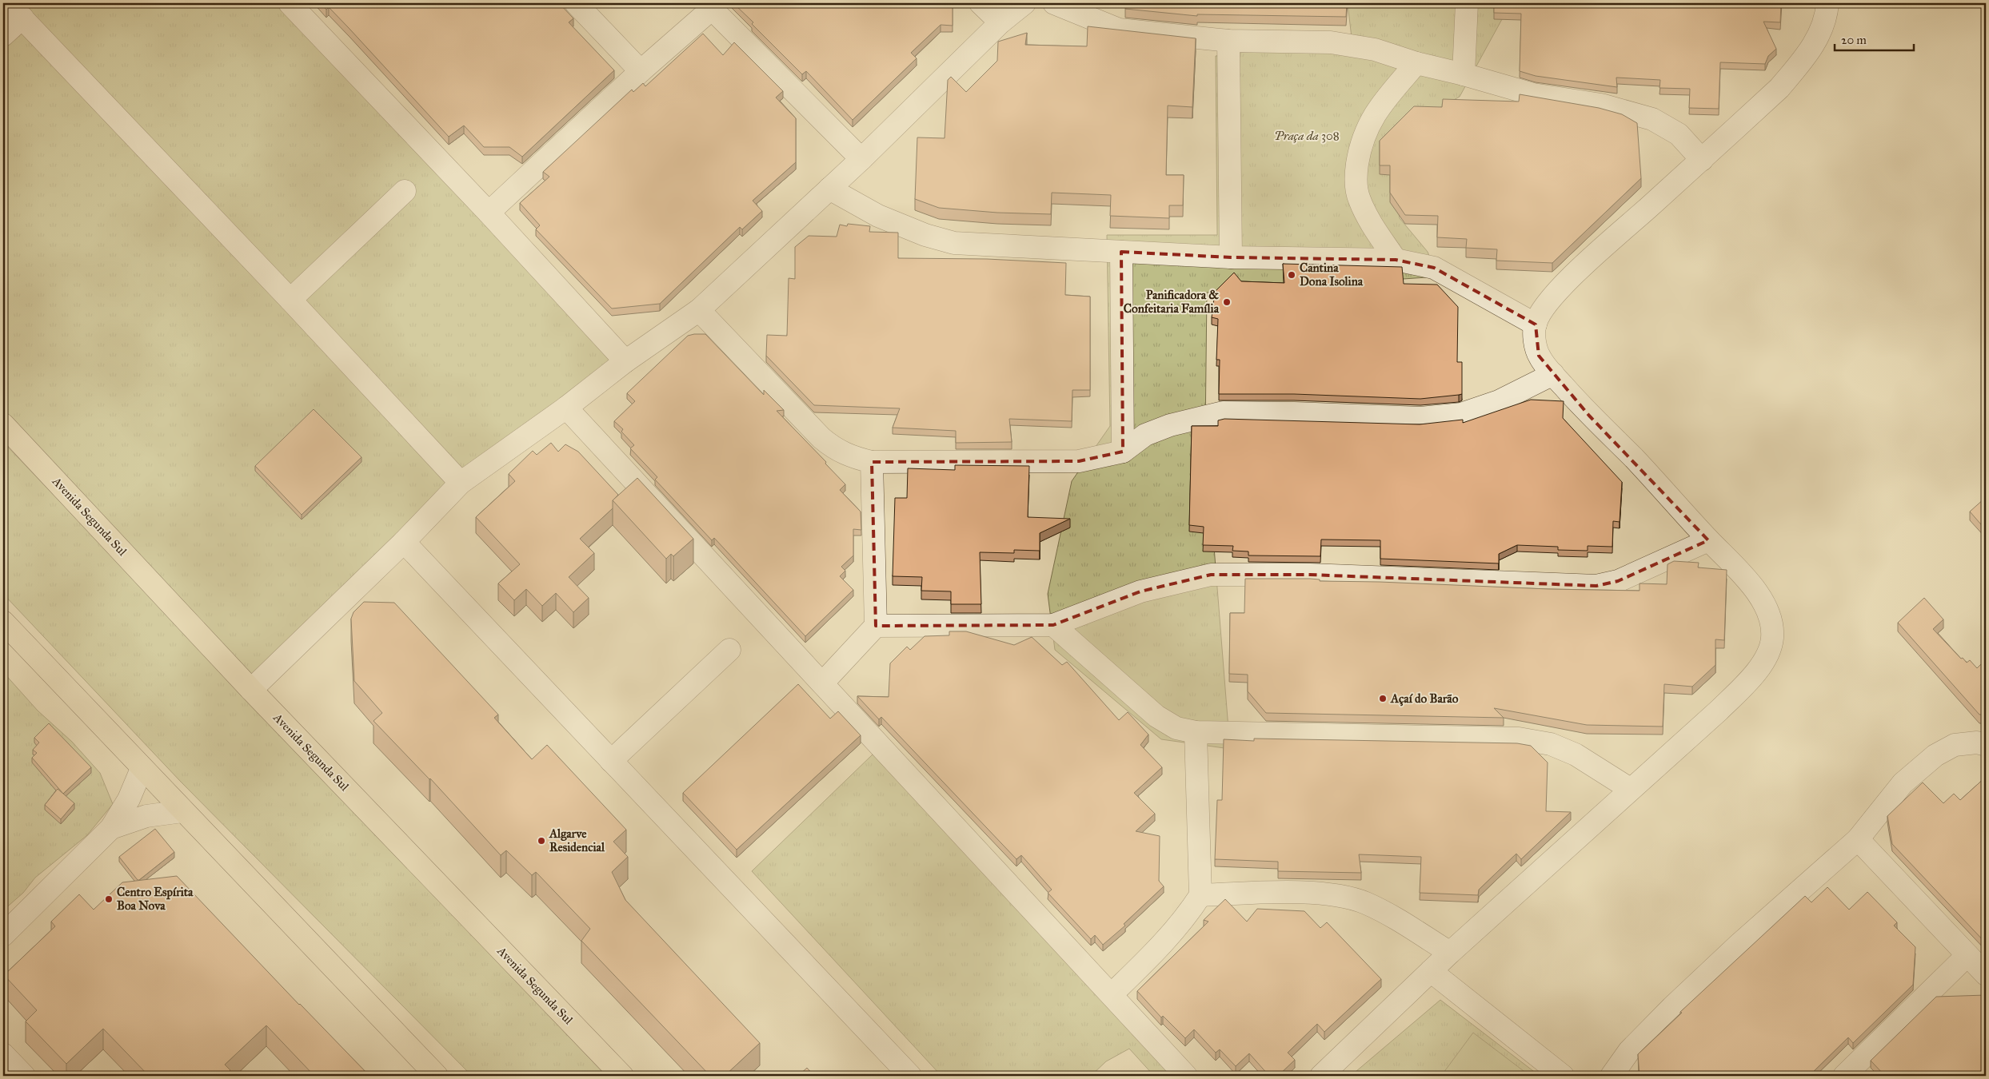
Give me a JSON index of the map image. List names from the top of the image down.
{
  "streets": {
    "main road": ["Avenida Segunda Sul"]
  },
  "parks": ["Praça da 308"],
  "places": [
    "Cantina Dona Isolina",
    "Panificadora & Confeitaria Família",
    "Açaí do Barão",
    "Algarve Residencial",
    "Centro Espírita Boa Nova"
  ],
  "scale_bar": "20 m"
}
